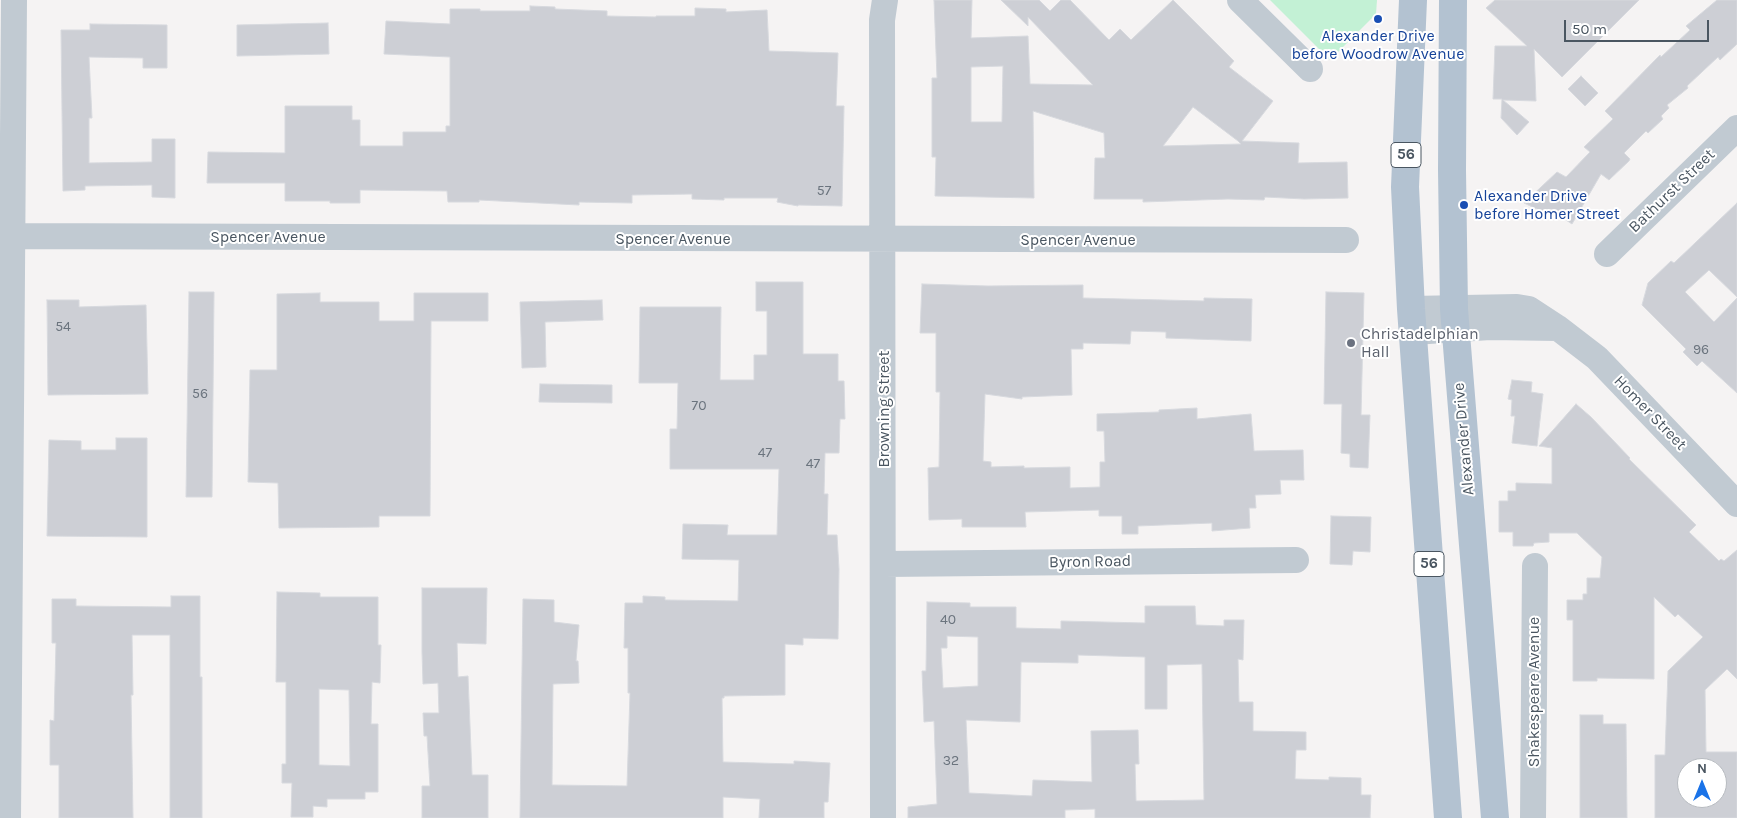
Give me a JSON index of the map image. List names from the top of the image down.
{
  "streets": {
    "main road": ["56", "Alexander Drive"],
    "street": [
      "Bathurst Street",
      "Spencer Avenue",
      "Browning Street",
      "Homer Street",
      "Byron Road",
      "Shakespeare Avenue"
    ]
  },
  "crossings": [
    ["56", "Homer Street"],
    ["Spencer Avenue", "Browning Street"],
    ["Browning Street", "Byron Road"],
    ["Homer Street", "Alexander Drive"]
  ],
  "places": ["Alexander Drive before Woodrow Avenue", "Alexander Drive before Homer Street", "Christadelphian Hall"],
  "house_numbers": [
    "57",
    "54",
    "96",
    "56",
    "70",
    "47",
    "47",
    "40",
    "32"
  ],
  "scale_bar": "50 m",
  "north": "top"
}
